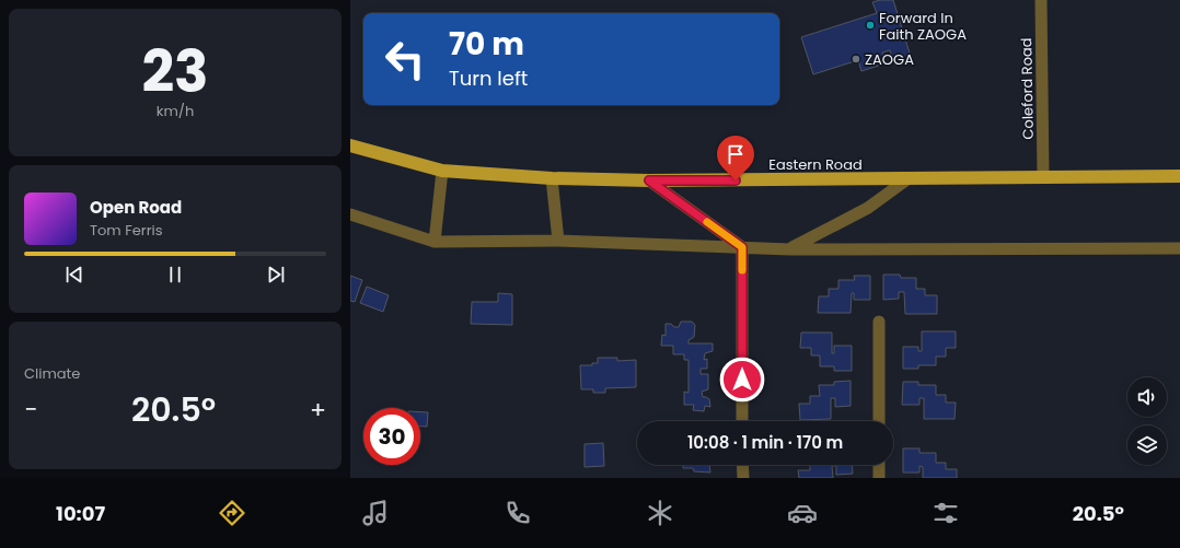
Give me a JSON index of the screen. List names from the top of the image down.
{
  "streets": {
    "main road": ["Eastern Road"],
    "street": ["Coleford Road"]
  },
  "crossings": [
    ["Coleford Road", "Eastern Road"]
  ],
  "places": ["Forward In Faith ZAOGA", "ZAOGA"],
  "page": {
    "tile": [
      ["23", "km/h"],
      "Climate"
    ],
    "turn": ["70 m", "Turn left"],
    "song": ["Open Road", "Tom Ferris"],
    "heat": ["−", "20.5°", "+"],
    "limit": "30",
    "trip": "10:08 · 1 min · 170 m",
    "tabs": ["10:07", "20.5°"]
  }
}
